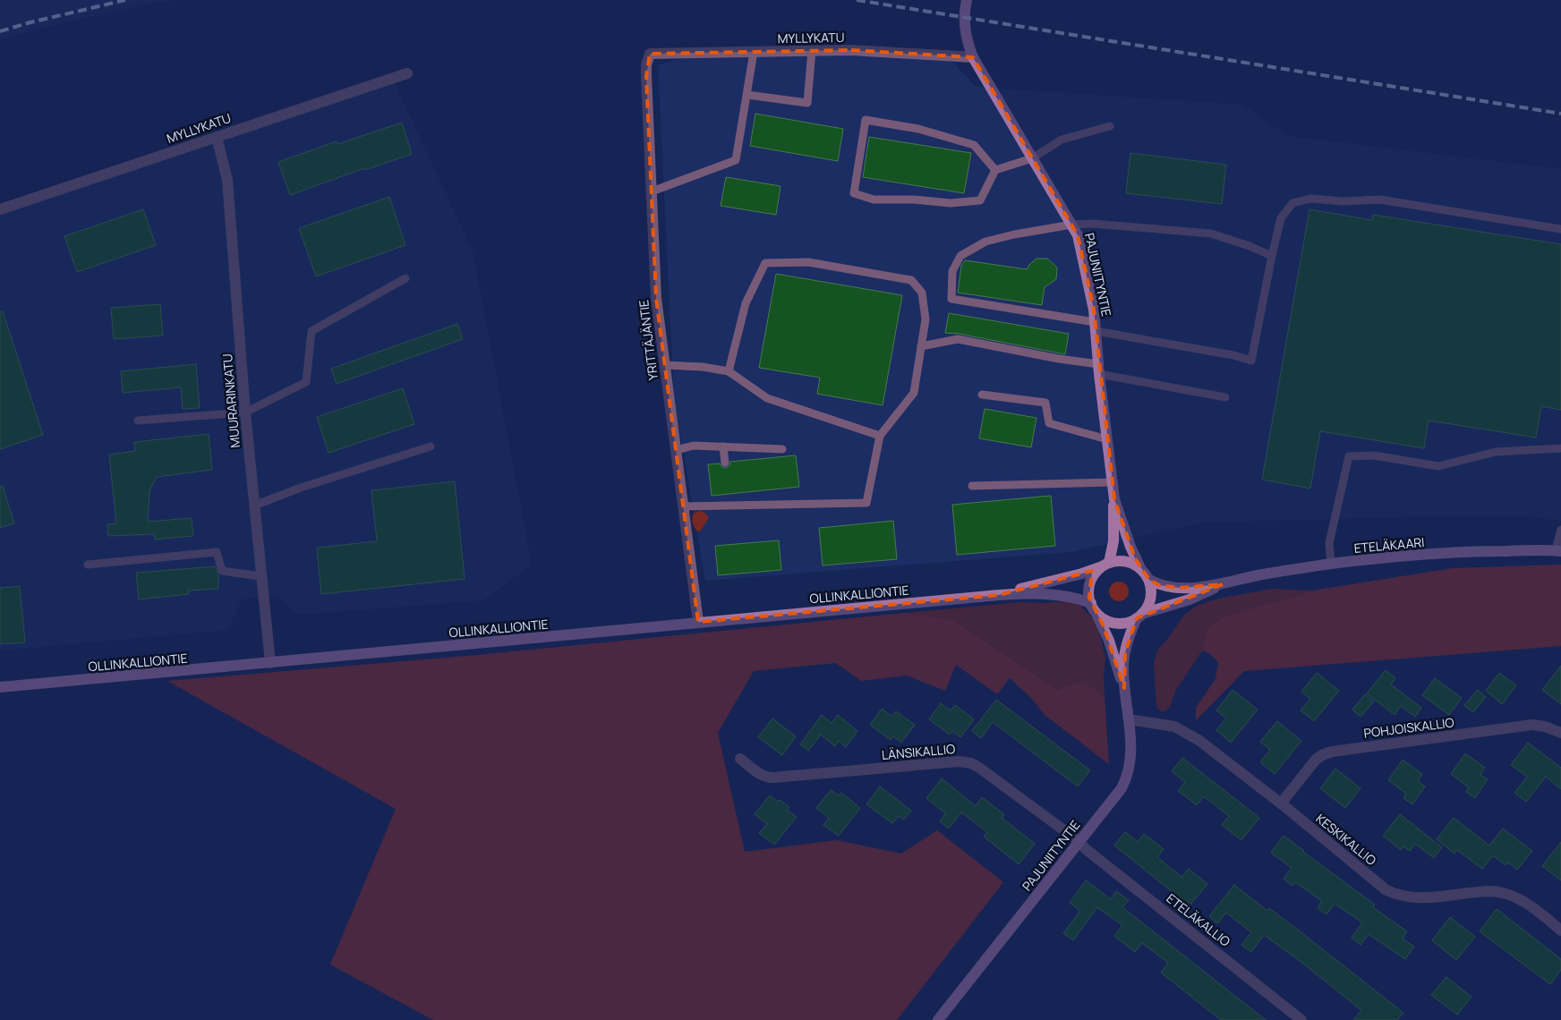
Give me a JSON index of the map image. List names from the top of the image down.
{
  "streets": {
    "street": [
      "MYLLYKATU",
      "PAJUNIITYNTIE",
      "YRITTÄJÄNTIE",
      "MUURARINKATU",
      "ETELÄKAARI",
      "OLLINKALLIONTIE",
      "POHJOISKALLIO",
      "LÄNSIKALLIO",
      "KESKIKALLIO",
      "ETELÄKALLIO"
    ]
  },
  "crossings": [
    ["MYLLYKATU", "PAJUNIITYNTIE"],
    ["MYLLYKATU", "YRITTÄJÄNTIE"],
    ["MYLLYKATU", "MUURARINKATU"],
    ["PAJUNIITYNTIE", "ETELÄKAARI"],
    ["PAJUNIITYNTIE", "OLLINKALLIONTIE"],
    ["PAJUNIITYNTIE", "LÄNSIKALLIO"],
    ["PAJUNIITYNTIE", "KESKIKALLIO"],
    ["PAJUNIITYNTIE", "ETELÄKALLIO"],
    ["YRITTÄJÄNTIE", "OLLINKALLIONTIE"],
    ["MUURARINKATU", "OLLINKALLIONTIE"],
    ["ETELÄKAARI", "OLLINKALLIONTIE"],
    ["POHJOISKALLIO", "KESKIKALLIO"],
    ["LÄNSIKALLIO", "ETELÄKALLIO"]
  ]
}
